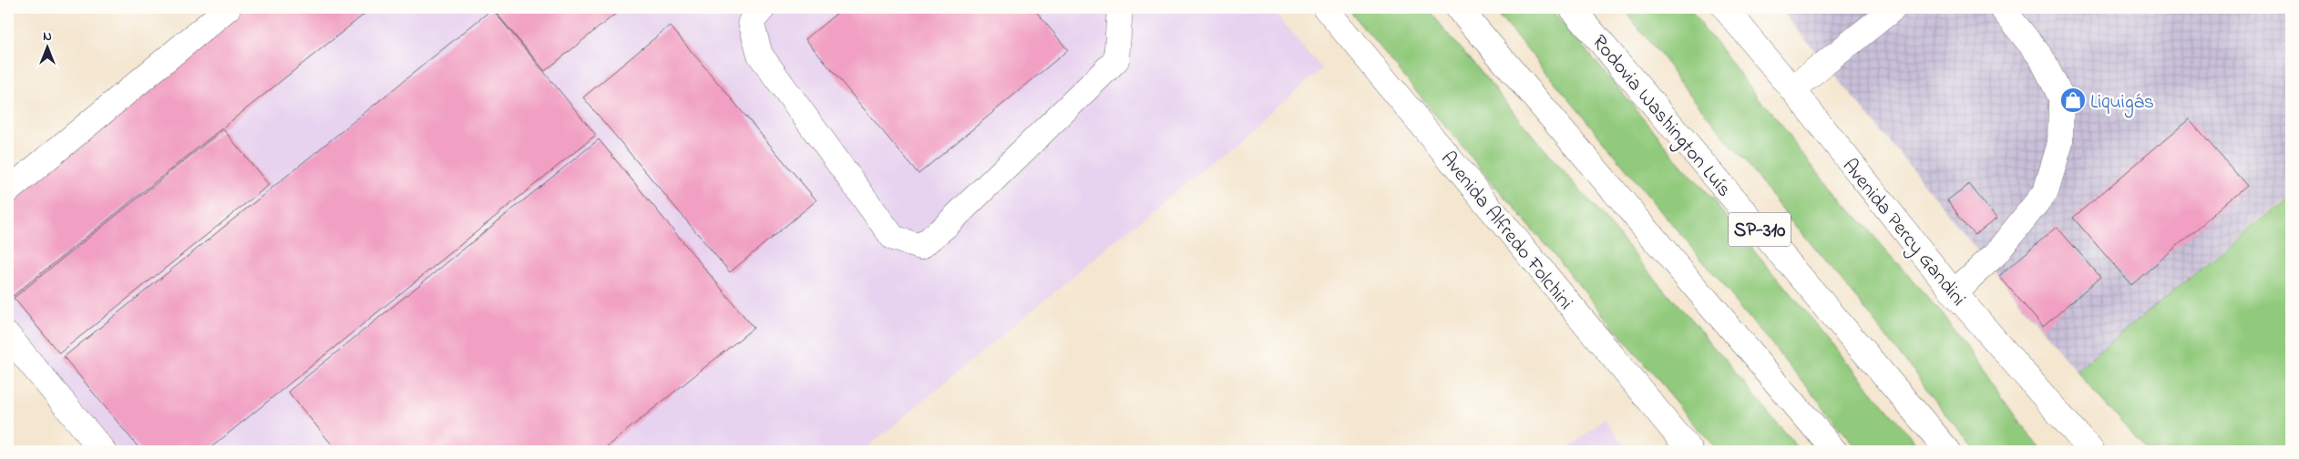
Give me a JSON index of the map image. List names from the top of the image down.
{
  "streets": {
    "main road": [
      "Rodovia Washington Luís",
      "Avenida Alfredo Folchini",
      "SP-310",
      "Avenida Percy Gandini"
    ]
  },
  "places": {
    "shop": ["Liquigás"]
  },
  "north": "top"
}
